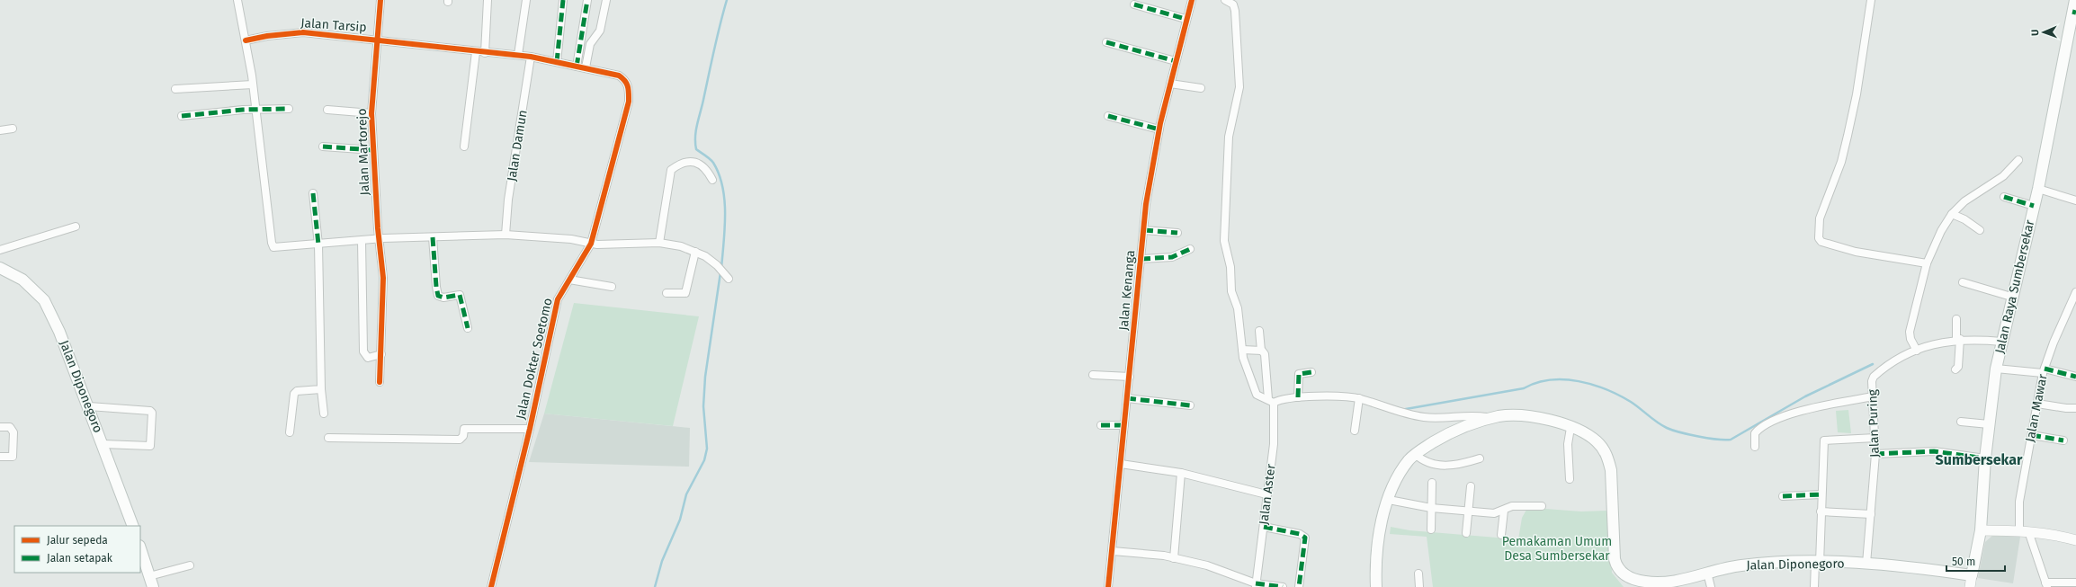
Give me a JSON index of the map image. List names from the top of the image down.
{
  "streets": {
    "main road": ["Jalan Raya Sumbersekar", "Jalan Diponegoro"],
    "street": [
      "Jalan Tarsip",
      "Jalan Damun",
      "Jalan Martorejo",
      "Jalan Kenanga",
      "Jalan Dokter Soetomo",
      "Jalan Mawar",
      "Jalan Puring",
      "Jalan Aster"
    ]
  },
  "crossings": [
    ["Jalan Tarsip", "Jalan Damun"],
    ["Jalan Tarsip", "Jalan Martorejo"],
    ["Jalan Tarsip", "Jalan Dokter Soetomo"],
    ["Jalan Raya Sumbersekar", "Jalan Diponegoro"],
    ["Jalan Raya Sumbersekar", "Jalan Puring"],
    ["Jalan Diponegoro", "Jalan Puring"]
  ],
  "districts": ["Sumbersekar"],
  "parks": ["Pemakaman Umum Desa Sumbersekar"],
  "legend": ["Jalur sepeda", "Jalan setapak"],
  "scale_bar": "50 m",
  "north": "left"
}
